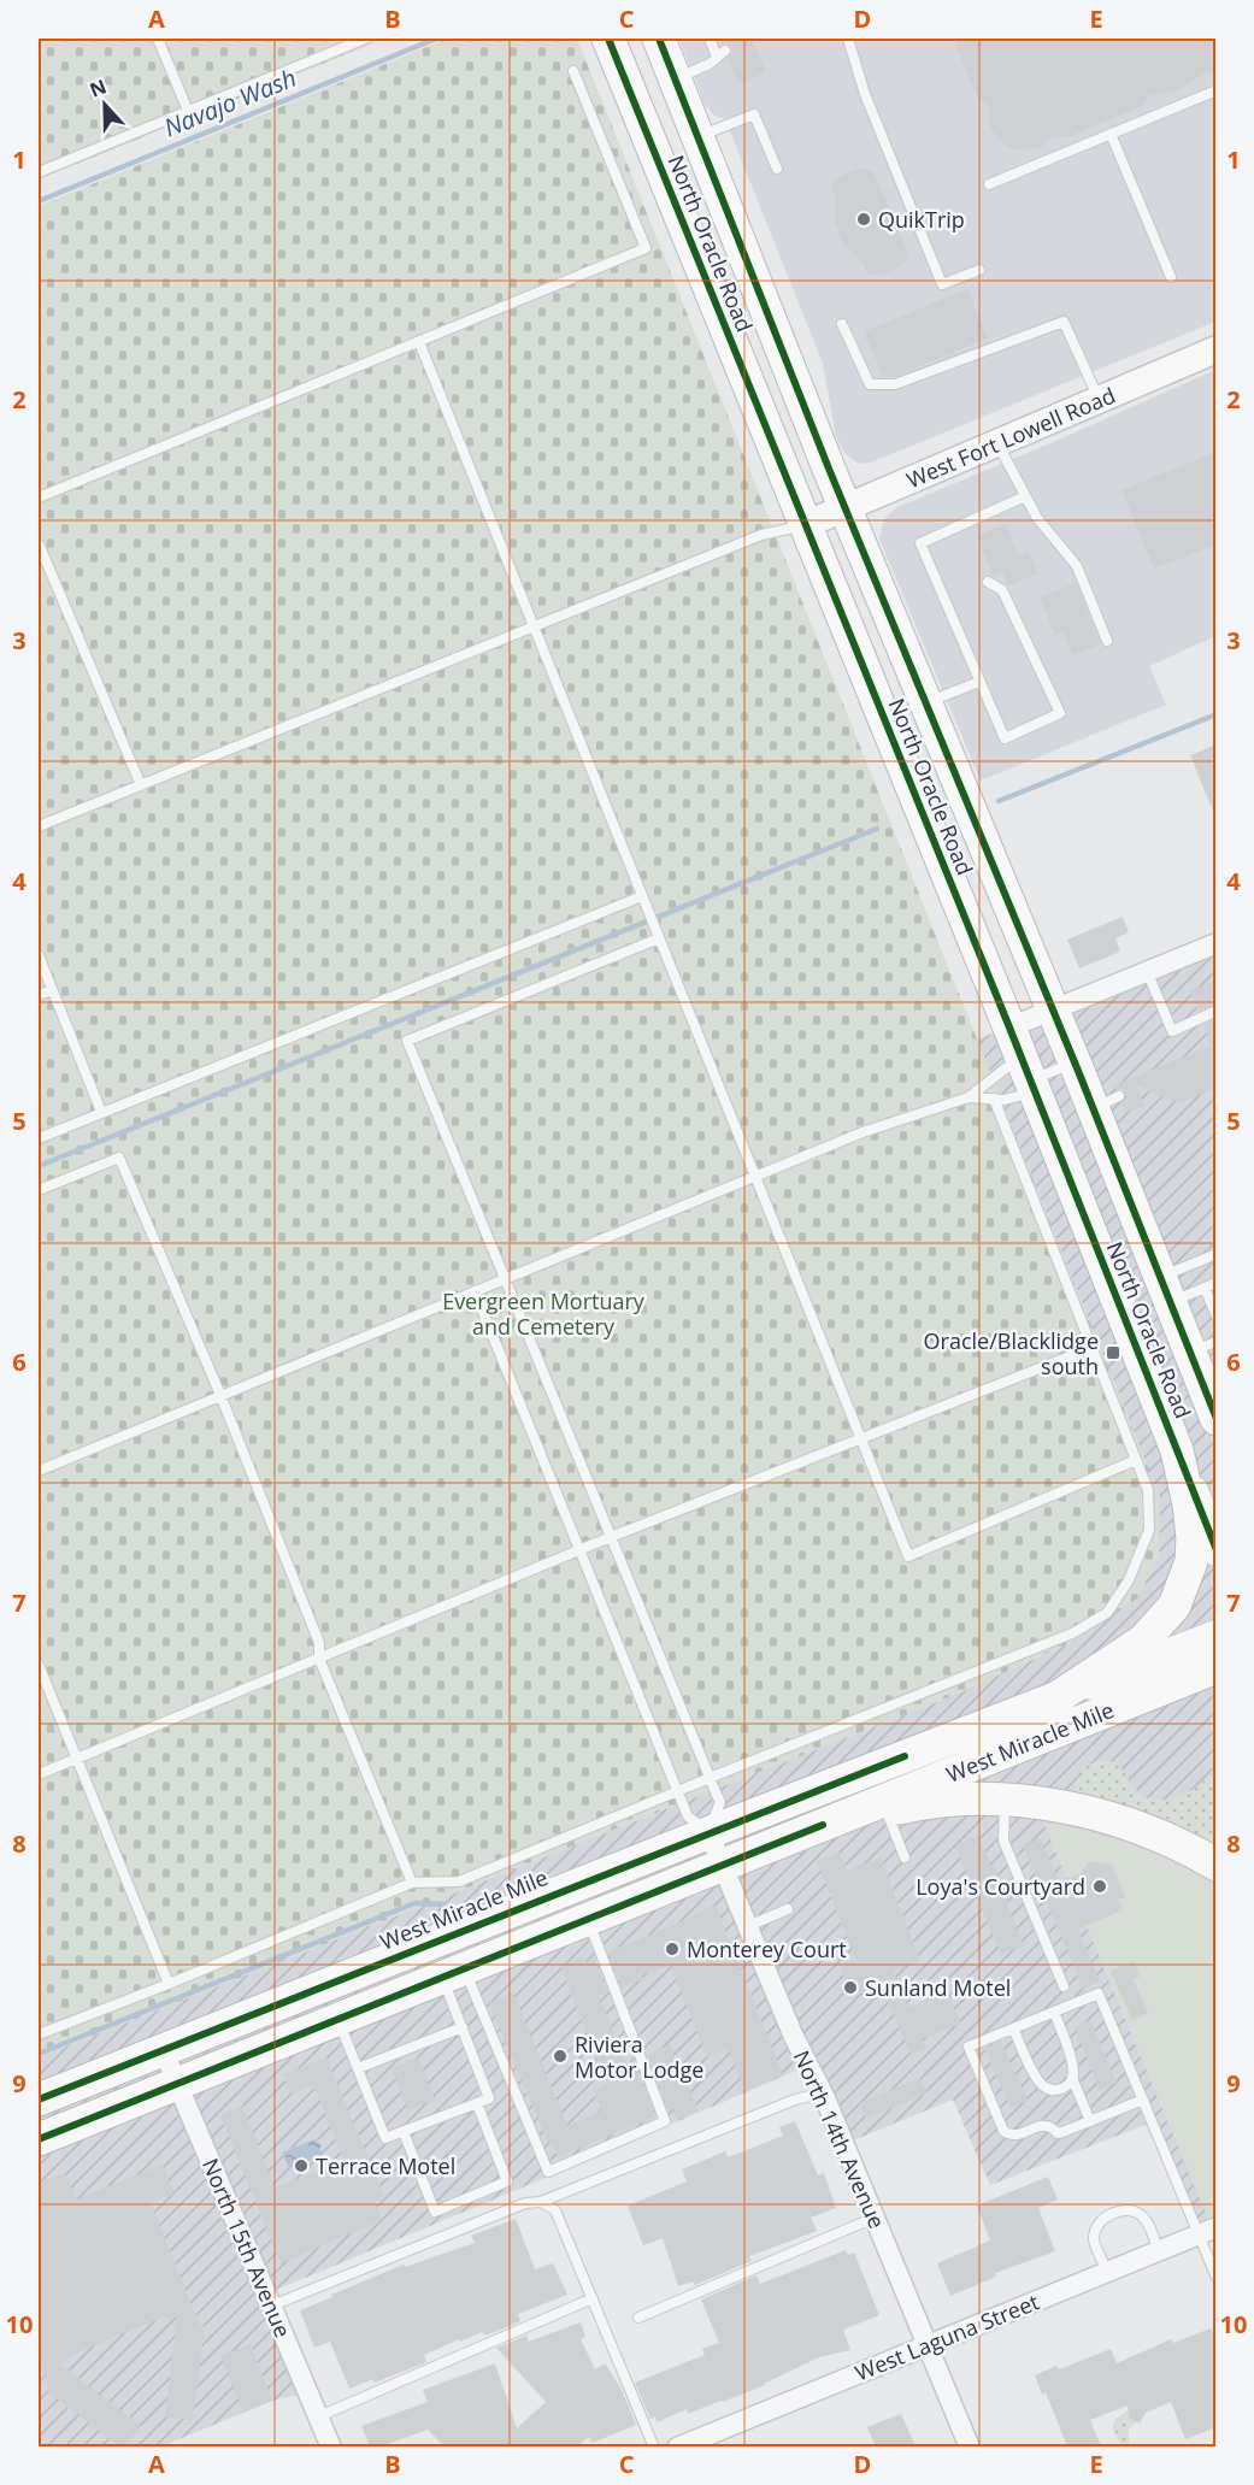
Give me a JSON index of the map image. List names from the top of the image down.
{
  "streets": {
    "highway": ["North Oracle Road", "West Miracle Mile"],
    "main road": ["West Fort Lowell Road"],
    "street": ["North 14th Avenue", "North 15th Avenue", "West Laguna Street"]
  },
  "crossings": [
    ["North Oracle Road", "West Fort Lowell Road"],
    ["West Miracle Mile", "North 14th Avenue"],
    ["West Miracle Mile", "North 15th Avenue"],
    ["North 14th Avenue", "West Laguna Street"]
  ],
  "water": ["Navajo Wash"],
  "parks": ["Evergreen Mortuary and Cemetery"],
  "places": {
    "other": [
      "QuikTrip",
      "Loya's Courtyard",
      "Monterey Court",
      "Sunland Motel",
      "Riviera Motor Lodge",
      "Terrace Motel"
    ],
    "transit": ["Oracle/Blacklidge south"]
  },
  "north": "top",
  "grid": {
    "columns": [
      "A",
      "B",
      "C",
      "D",
      "E"
    ],
    "rows": [
      "1",
      "2",
      "3",
      "4",
      "5",
      "6",
      "7",
      "8",
      "9",
      "10"
    ]
  }
}
